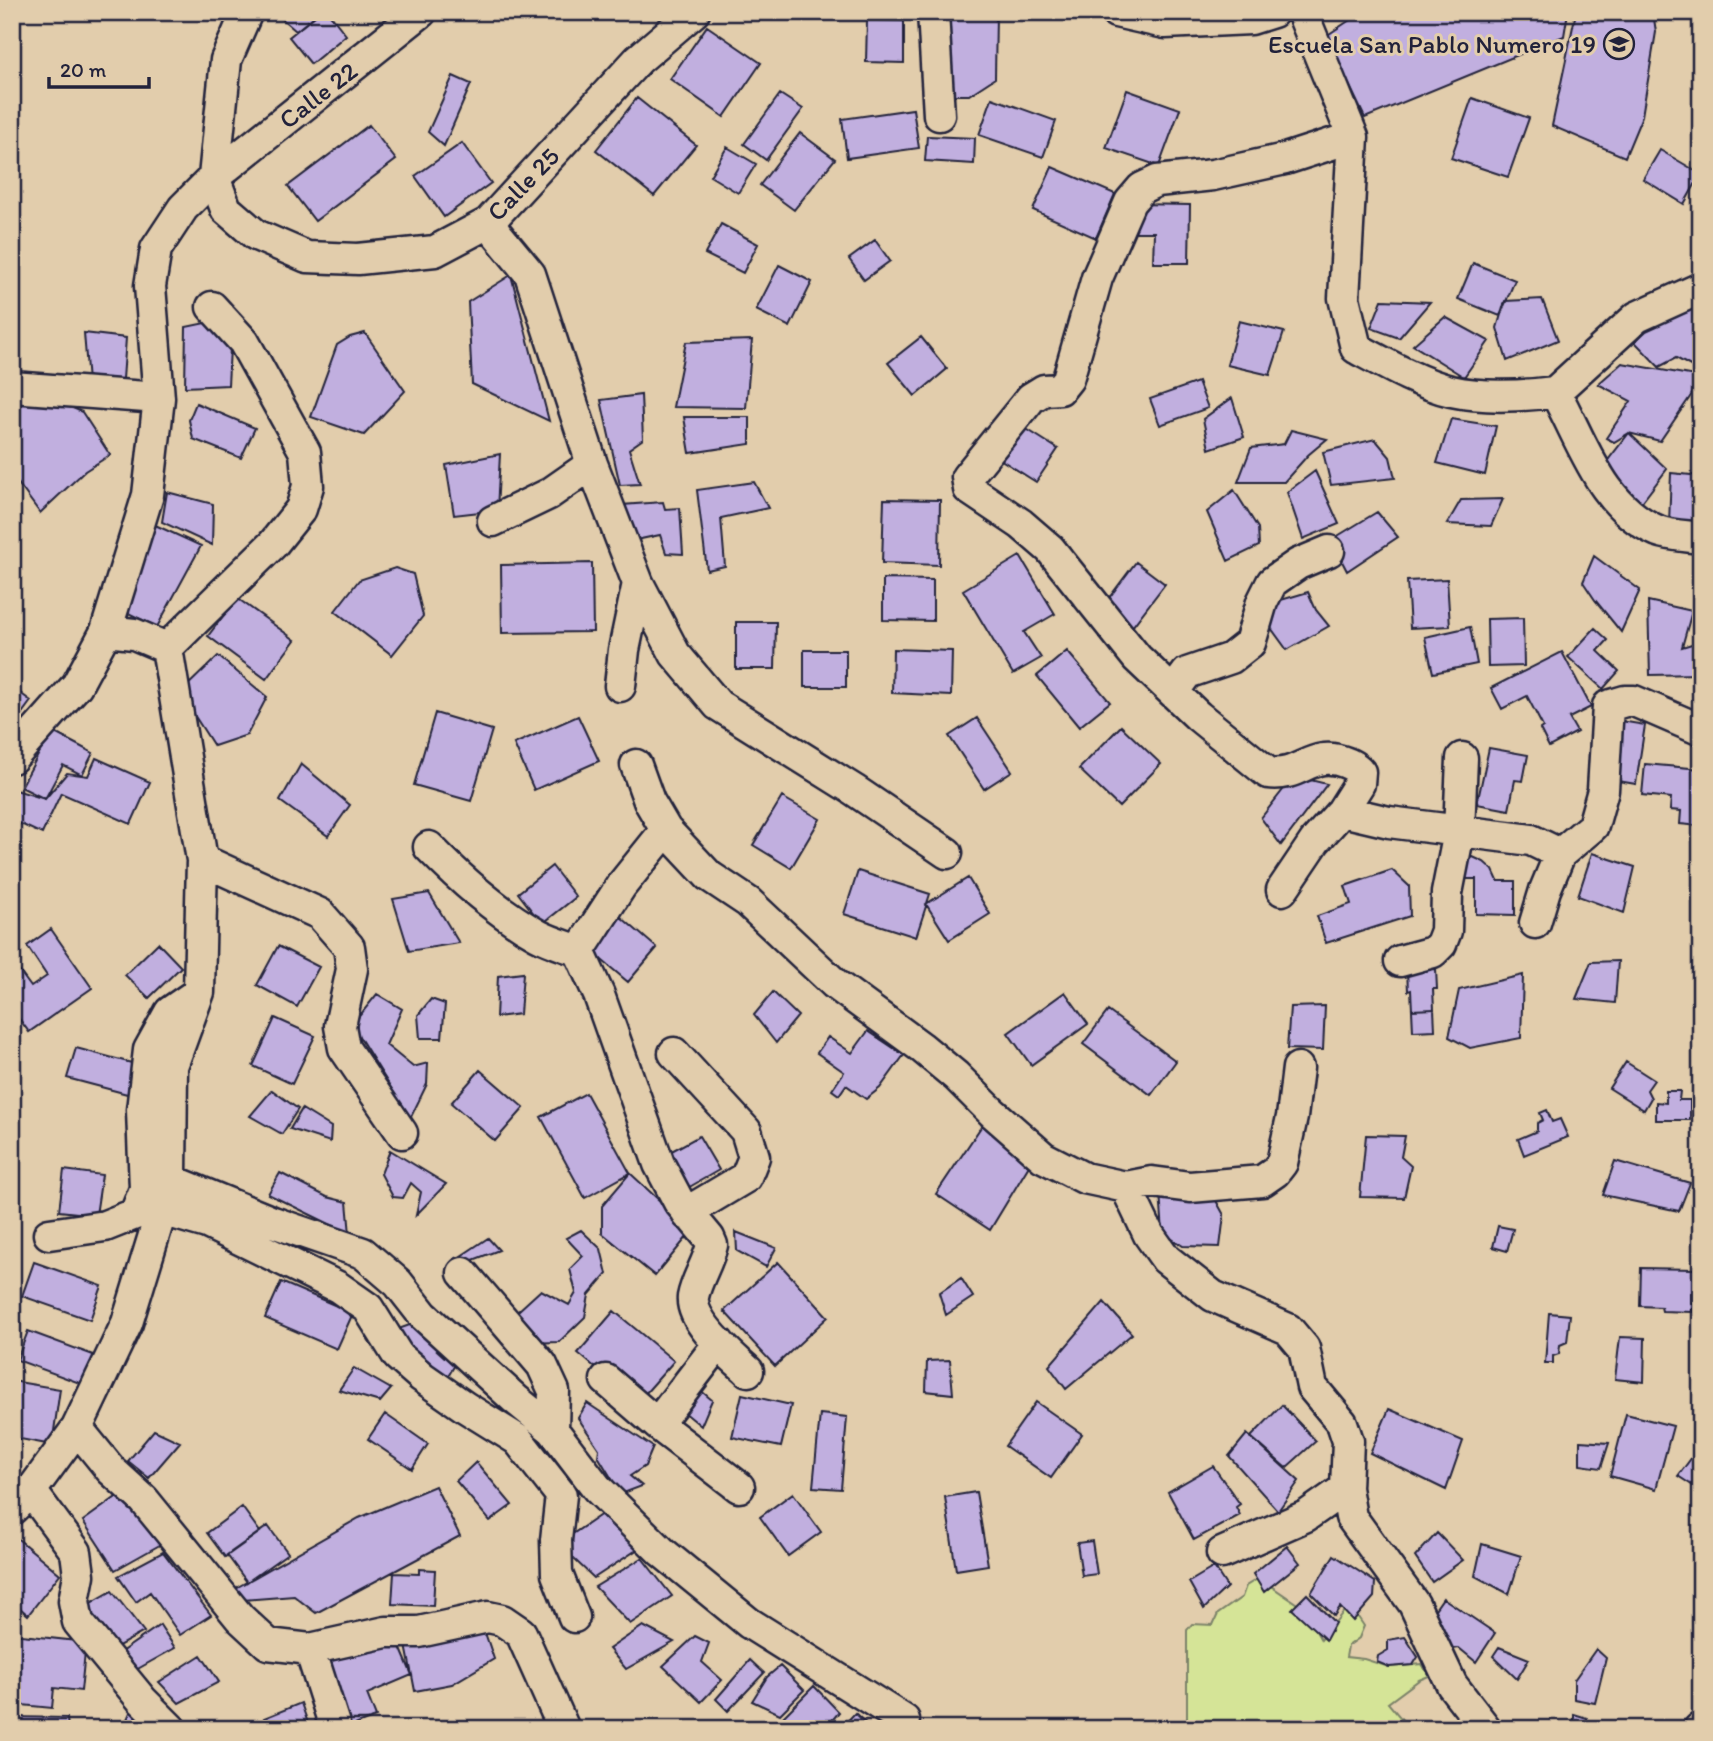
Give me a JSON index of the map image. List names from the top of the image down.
{
  "streets": {
    "street": ["Calle 22", "Calle 25"]
  },
  "crossings": [
    ["Calle 22", "Calle 25"]
  ],
  "places": {
    "school or university": ["Escuela San Pablo Numero 19"]
  },
  "scale_bar": "20 m"
}
